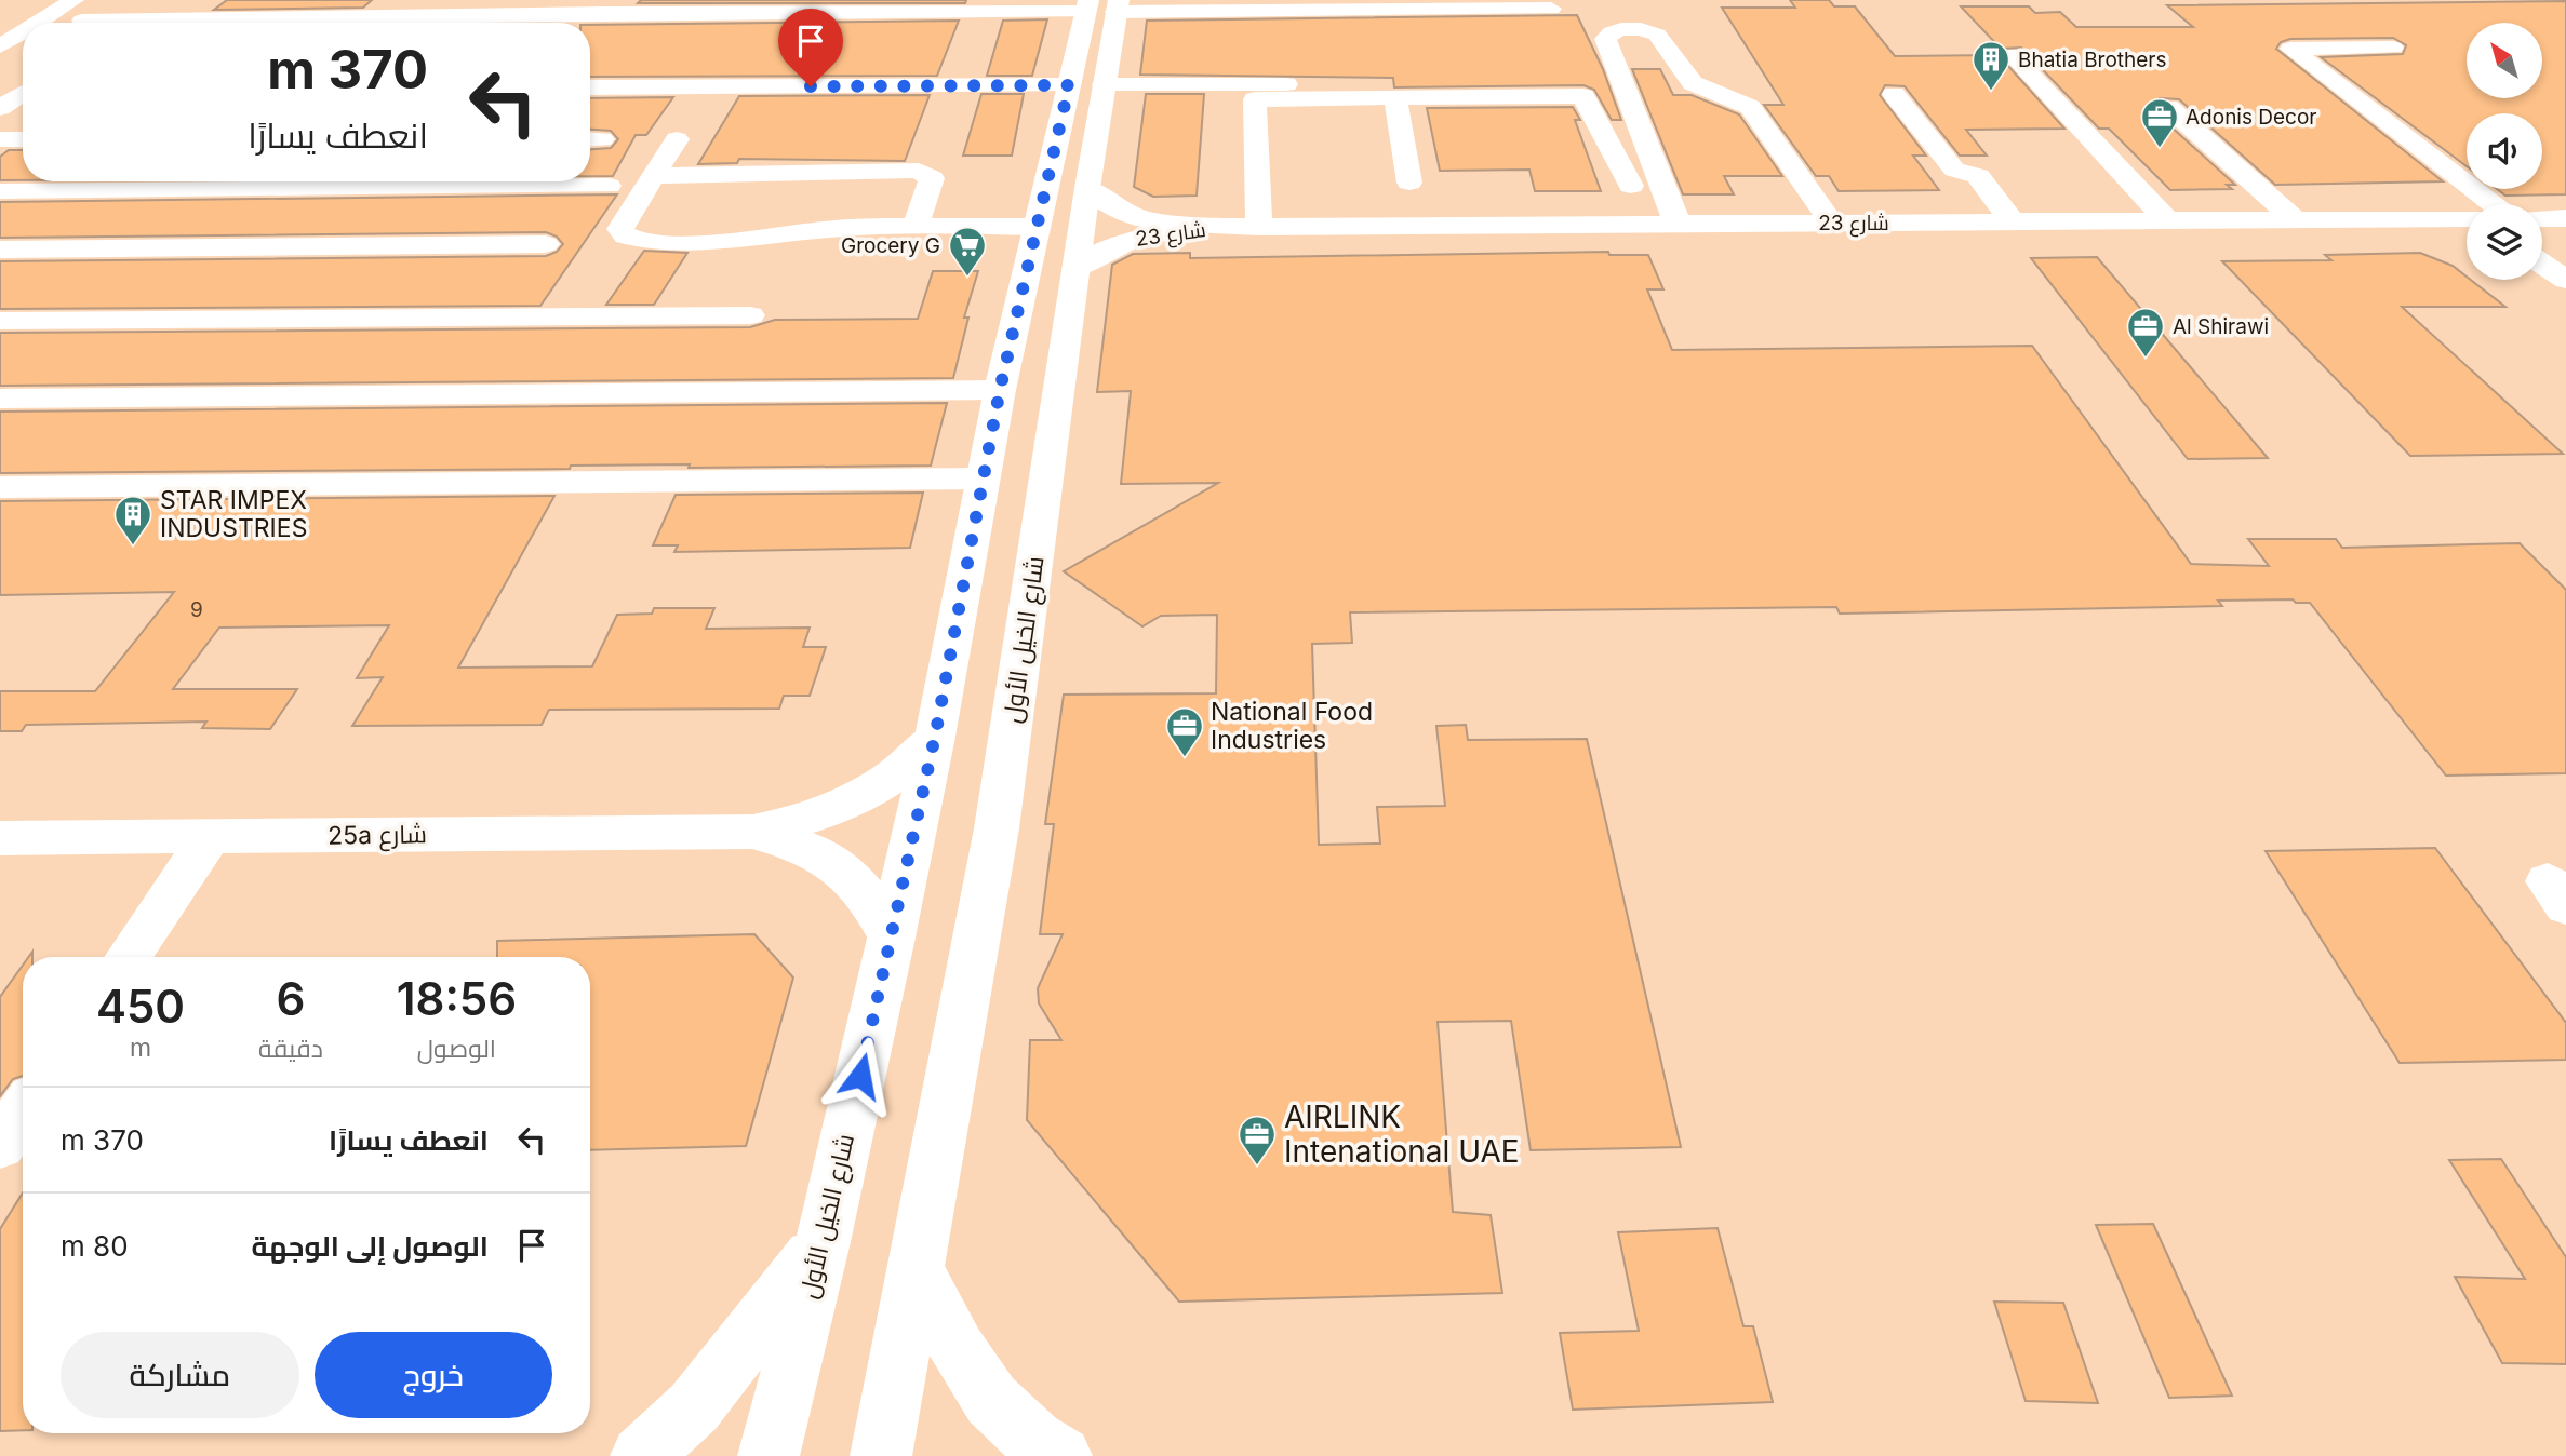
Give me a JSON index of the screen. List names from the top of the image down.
{
  "streets": {
    "main road": ["شارع 23", "شارع الخيل الأول", "25a شارع"]
  },
  "crossings": [
    ["شارع 23", "شارع الخيل الأول"],
    ["شارع الخيل الأول", "25a شارع"]
  ],
  "places": {
    "building": ["Bhatia Brothers", "STAR IMPEX INDUSTRIES"],
    "office": [
      "Adonis Decor",
      "Al Shirawi",
      "National Food Industries",
      "AIRLINK Intenational UAE"
    ],
    "supermarket": ["Grocery G"]
  },
  "house_numbers": ["9"],
  "north": "top left",
  "page": {
    "turn": ["370 m", "انعطف يسارًا"],
    "eta": [
      "18:56",
      "الوصول",
      "6",
      "دقيقة",
      "450",
      "m"
    ],
    "list": [
      {
        "name": "انعطف يسارًا",
        "value": "370 m"
      },
      {
        "name": "الوصول إلى الوجهة",
        "value": "80 m"
      }
    ],
    "buttons": ["خروج", "مشاركة"]
  }
}
